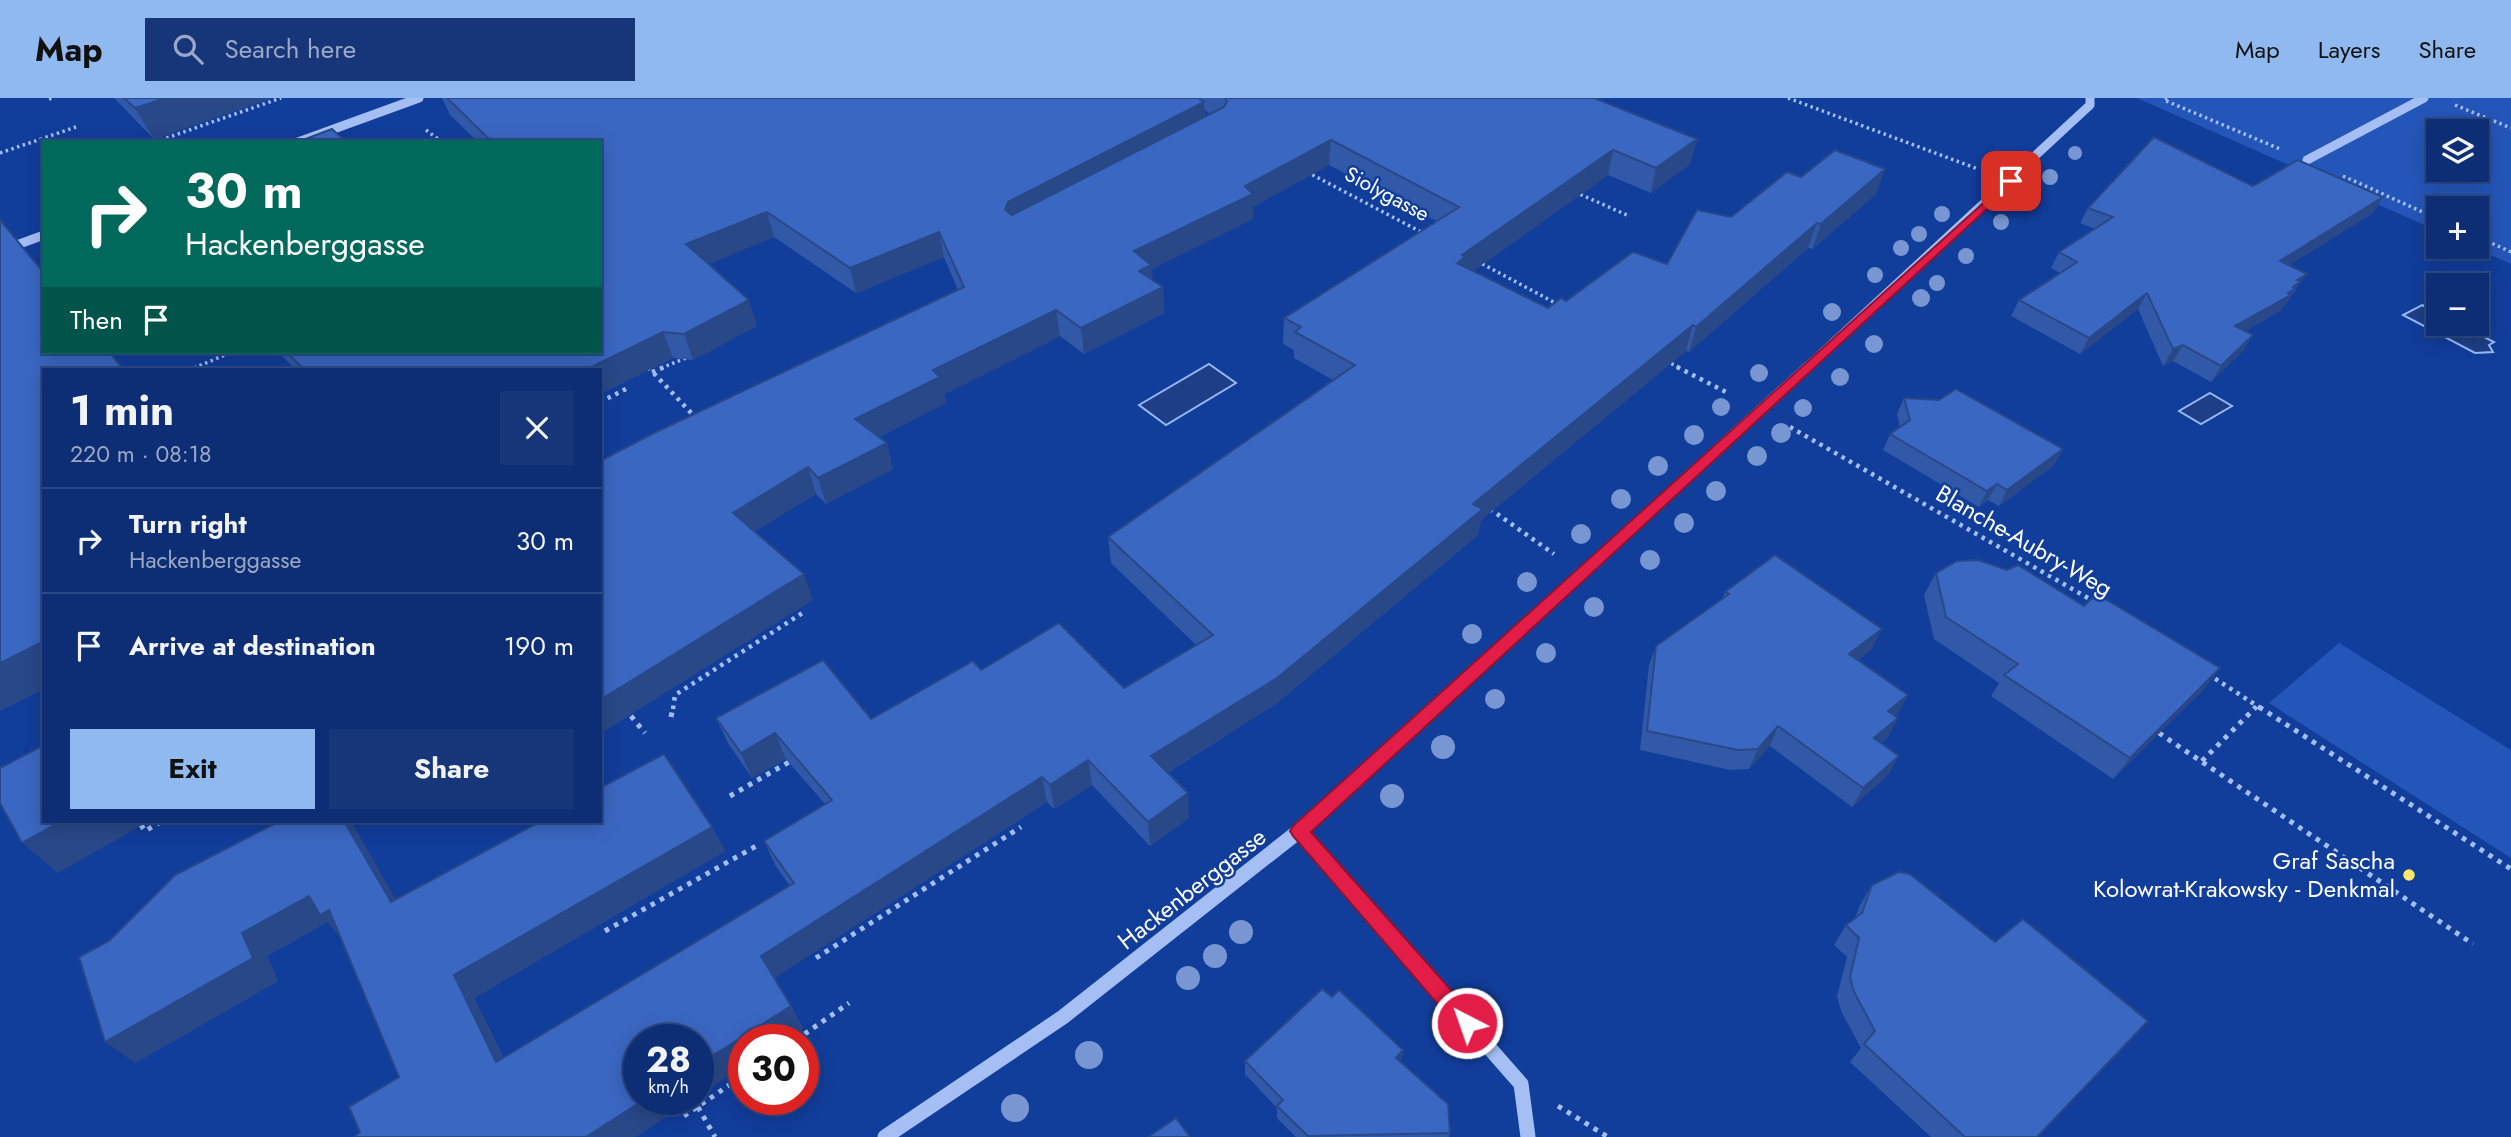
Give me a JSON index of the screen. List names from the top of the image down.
{
  "streets": {
    "street": ["Hackenberggasse"],
    "path": ["Siolygasse", "Blanche-Aubry-Weg"]
  },
  "crossings": [
    ["Blanche-Aubry-Weg", "Hackenberggasse"]
  ],
  "places": ["Graf Sascha Kolowrat-Krakowsky - Denkmal"],
  "page": {
    "header": "Map",
    "search": "Search here",
    "nav": ["Map", "Layers", "Share"],
    "map_buttons": ["+", "−"],
    "turn": ["30 m", "Hackenberggasse"],
    "then": "Then",
    "heading": ["1 min", "220 m · 08:18"],
    "list": [
      {
        "name": "Turn right",
        "note": "Hackenberggasse",
        "value": "30 m"
      },
      {
        "name": "Arrive at destination",
        "value": "190 m"
      }
    ],
    "buttons": ["Exit", "Share"],
    "speed": "28 km/h",
    "limit": "30"
  }
}
